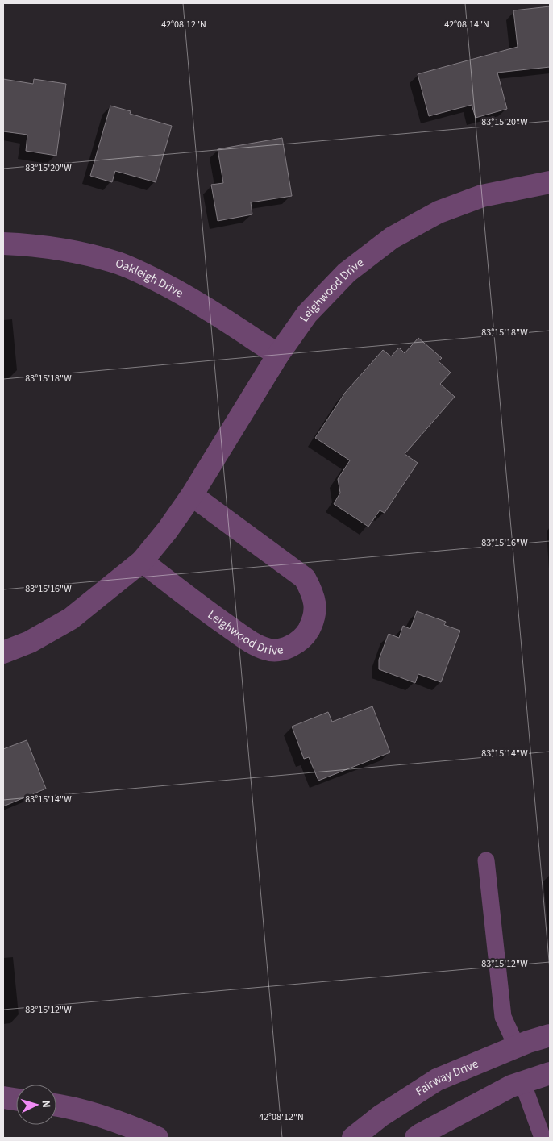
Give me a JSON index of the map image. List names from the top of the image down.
{
  "streets": {
    "street": ["Oakleigh Drive", "Leighwood Drive", "Fairway Drive"]
  },
  "crossings": [
    ["Oakleigh Drive", "Leighwood Drive"]
  ],
  "north": "right",
  "coordinates": [
    "42°08'14\"N",
    "42°08'12\"N",
    "83°15'20\"W",
    "83°15'18\"W",
    "83°15'16\"W",
    "83°15'14\"W",
    "83°15'12\"W"
  ]
}
